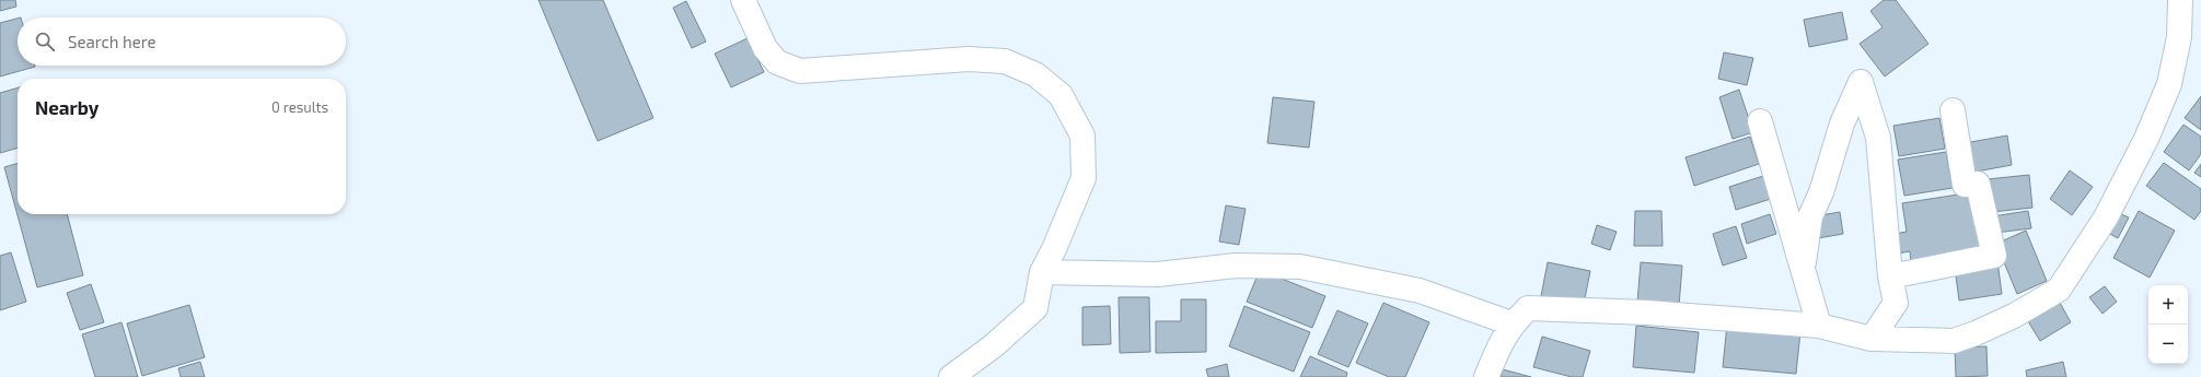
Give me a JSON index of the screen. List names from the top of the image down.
{
  "page": {
    "search": "Search here",
    "heading": ["Nearby", "0 results"],
    "map_buttons": ["+", "−"]
  }
}
